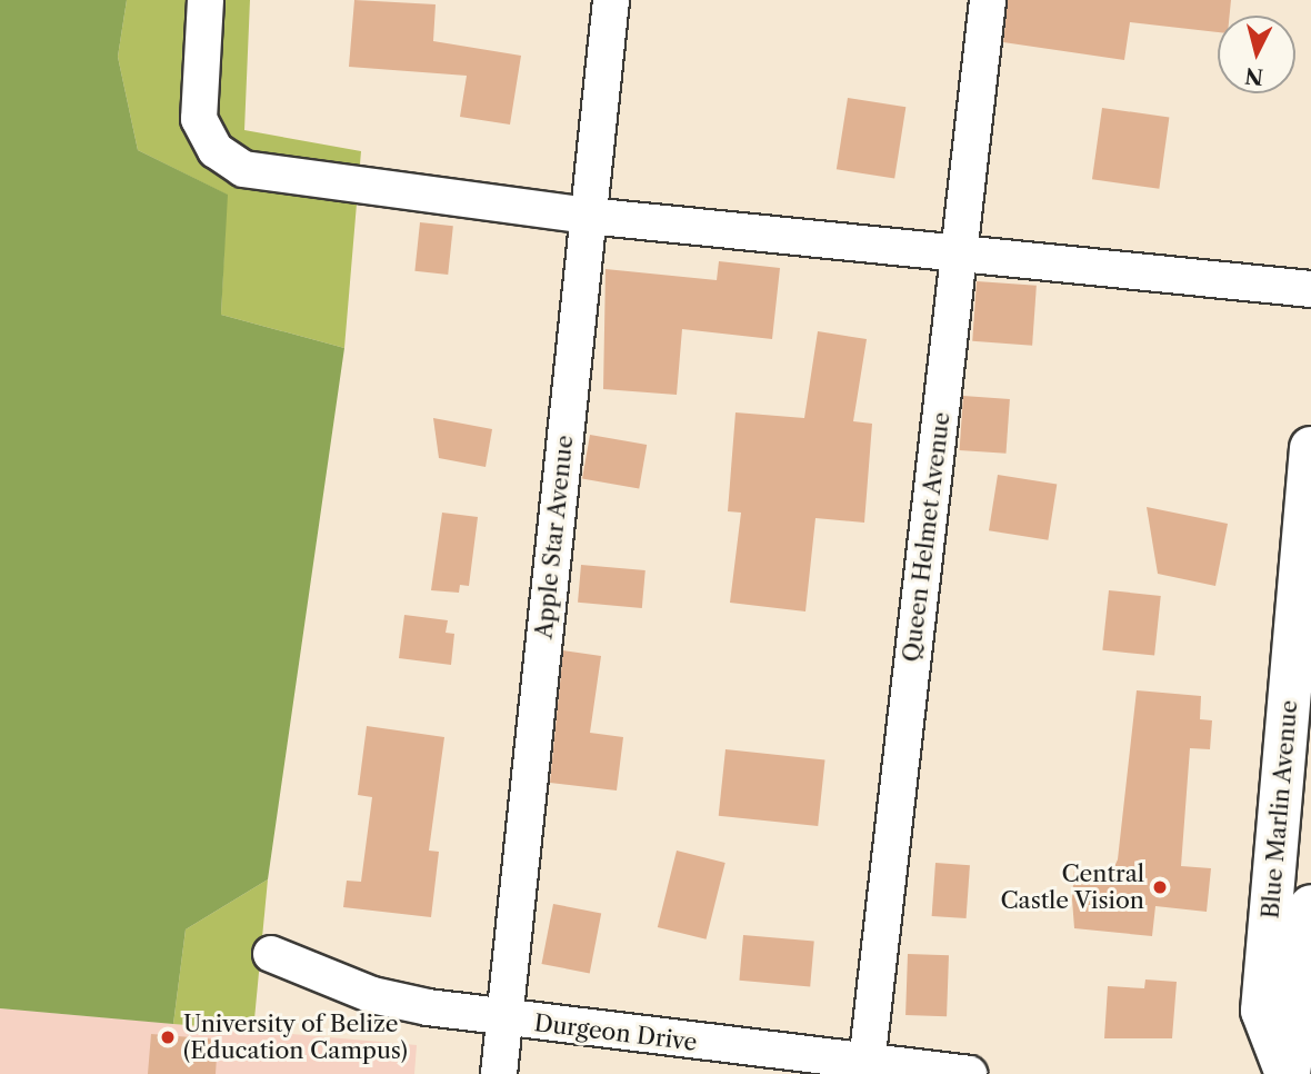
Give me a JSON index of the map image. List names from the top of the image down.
{
  "streets": {
    "street": [
      "Apple Star Avenue",
      "Queen Helmet Avenue",
      "Blue Marlin Avenue",
      "Durgeon Drive"
    ]
  },
  "crossings": [
    ["Apple Star Avenue", "Durgeon Drive"],
    ["Queen Helmet Avenue", "Durgeon Drive"]
  ],
  "places": ["Central Castle Vision", "University of Belize (Education Campus)"],
  "north": "bottom"
}
